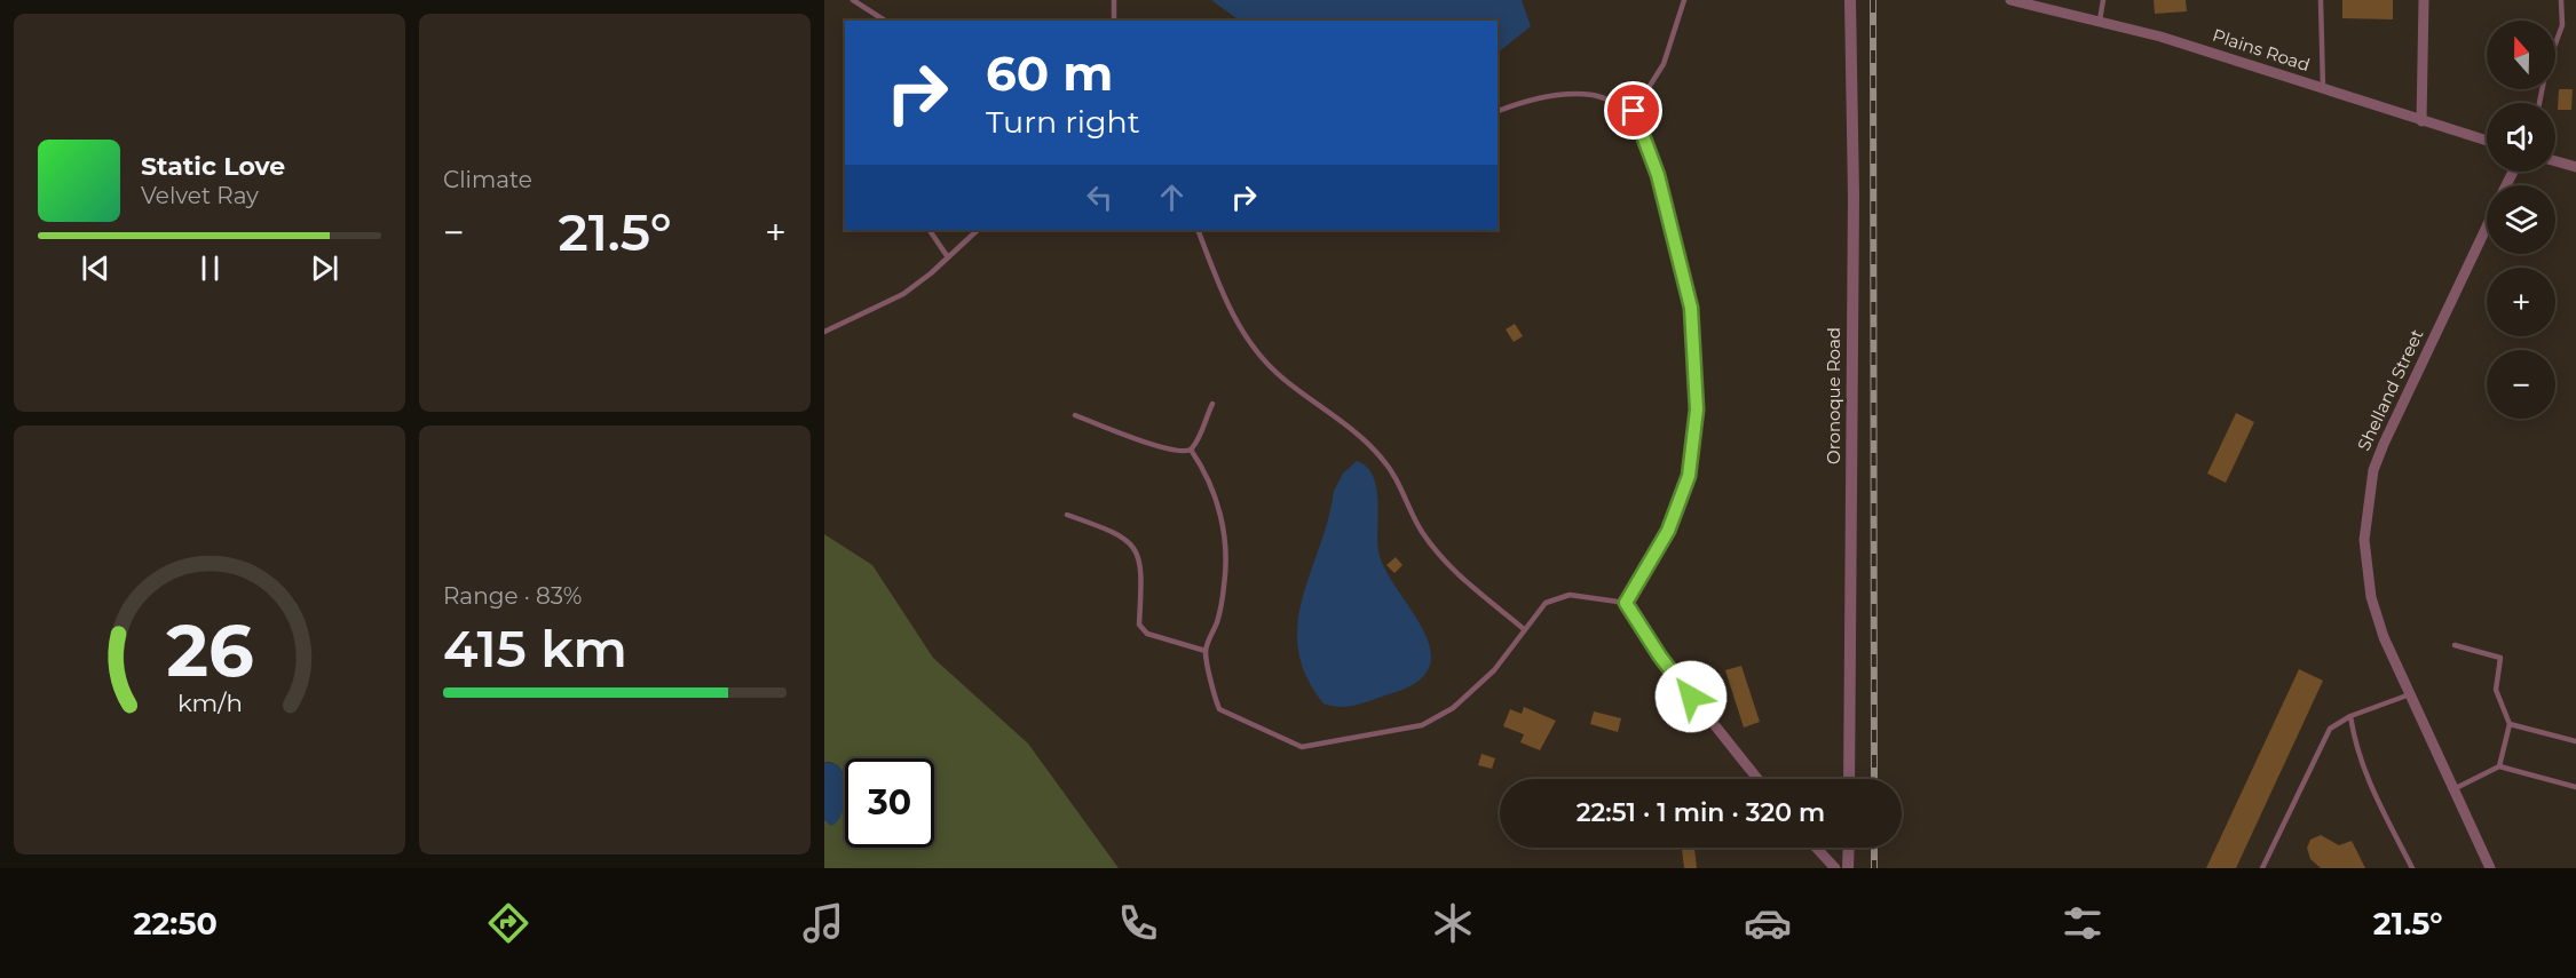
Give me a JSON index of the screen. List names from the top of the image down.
{
  "streets": {
    "street": ["Plains Road", "Shelland Street", "Oronoque Road"]
  },
  "north": "top",
  "page": {
    "tile": [
      "Climate",
      ["Range · 83%", "415 km"]
    ],
    "map_buttons": ["+", "−"],
    "turn": ["60 m", "Turn right"],
    "song": ["Static Love", "Velvet Ray"],
    "heat": ["−", "21.5°", "+"],
    "limit": "30",
    "trip": "22:51 · 1 min · 320 m",
    "tabs": ["22:50", "21.5°"],
    "gauge": ["26", "km/h"]
  }
}
